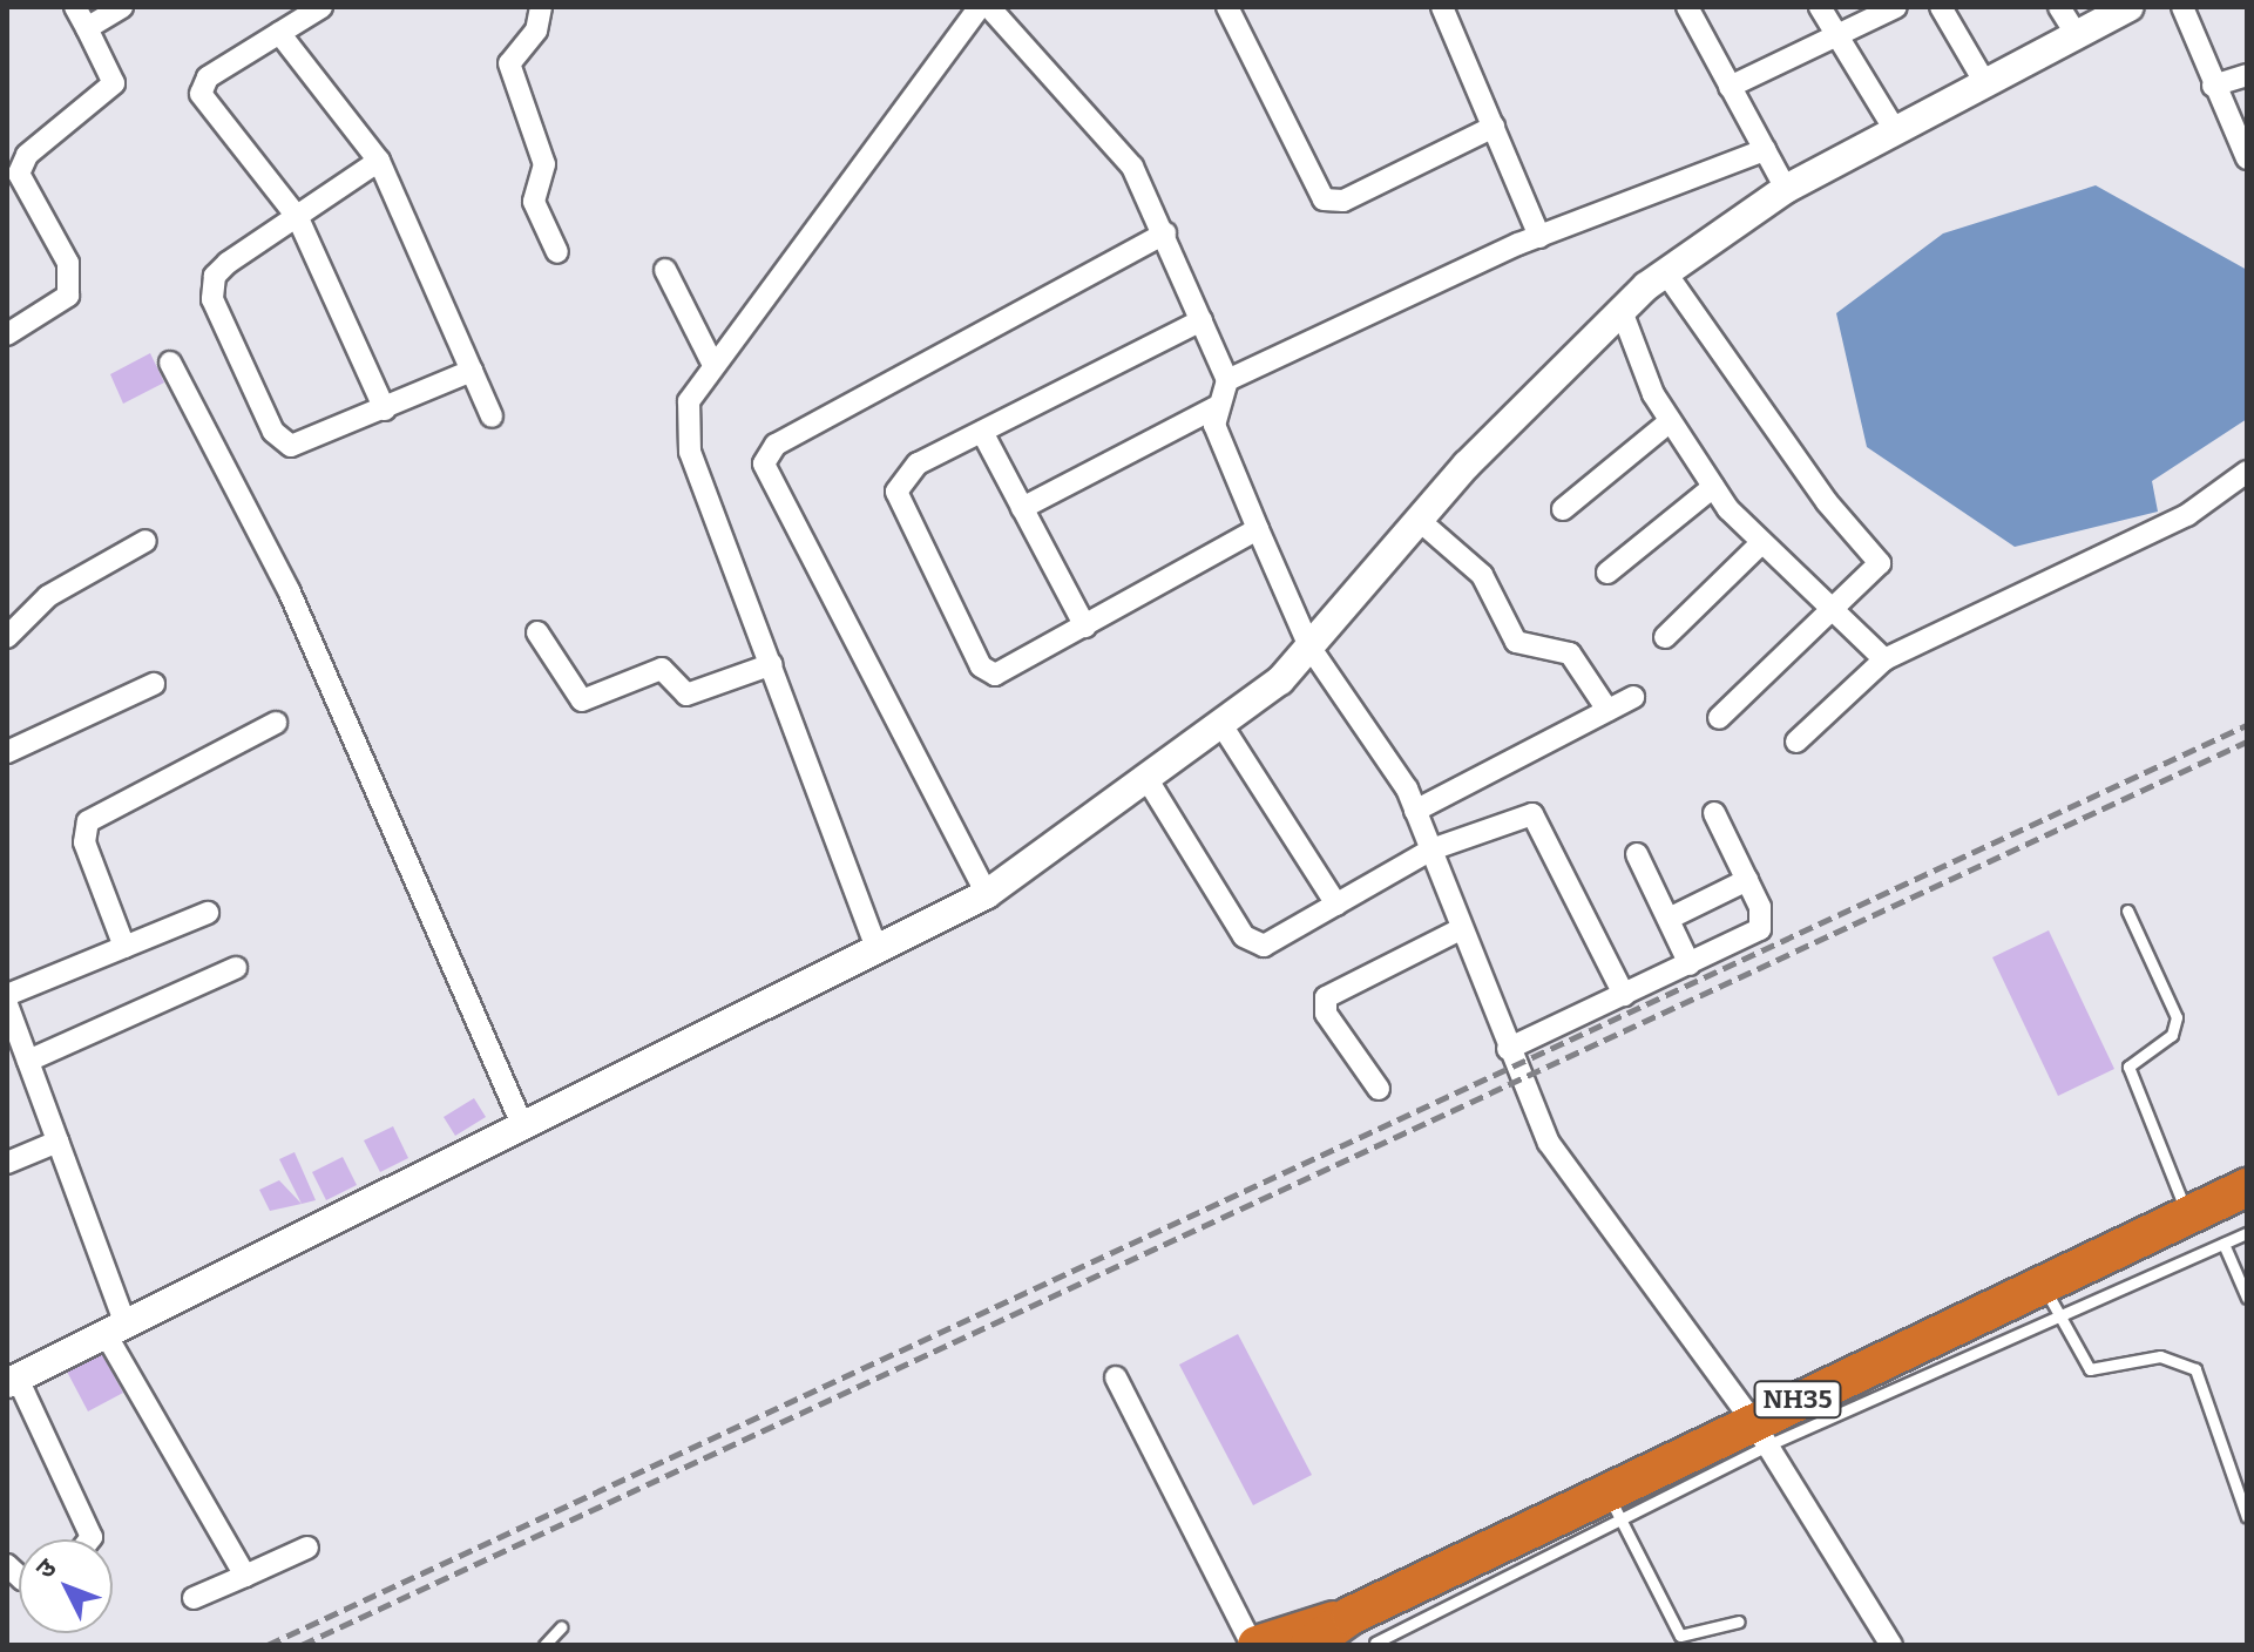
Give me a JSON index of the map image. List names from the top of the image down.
{
  "streets": {
    "highway": ["NH35"]
  },
  "north": "top left"
}
